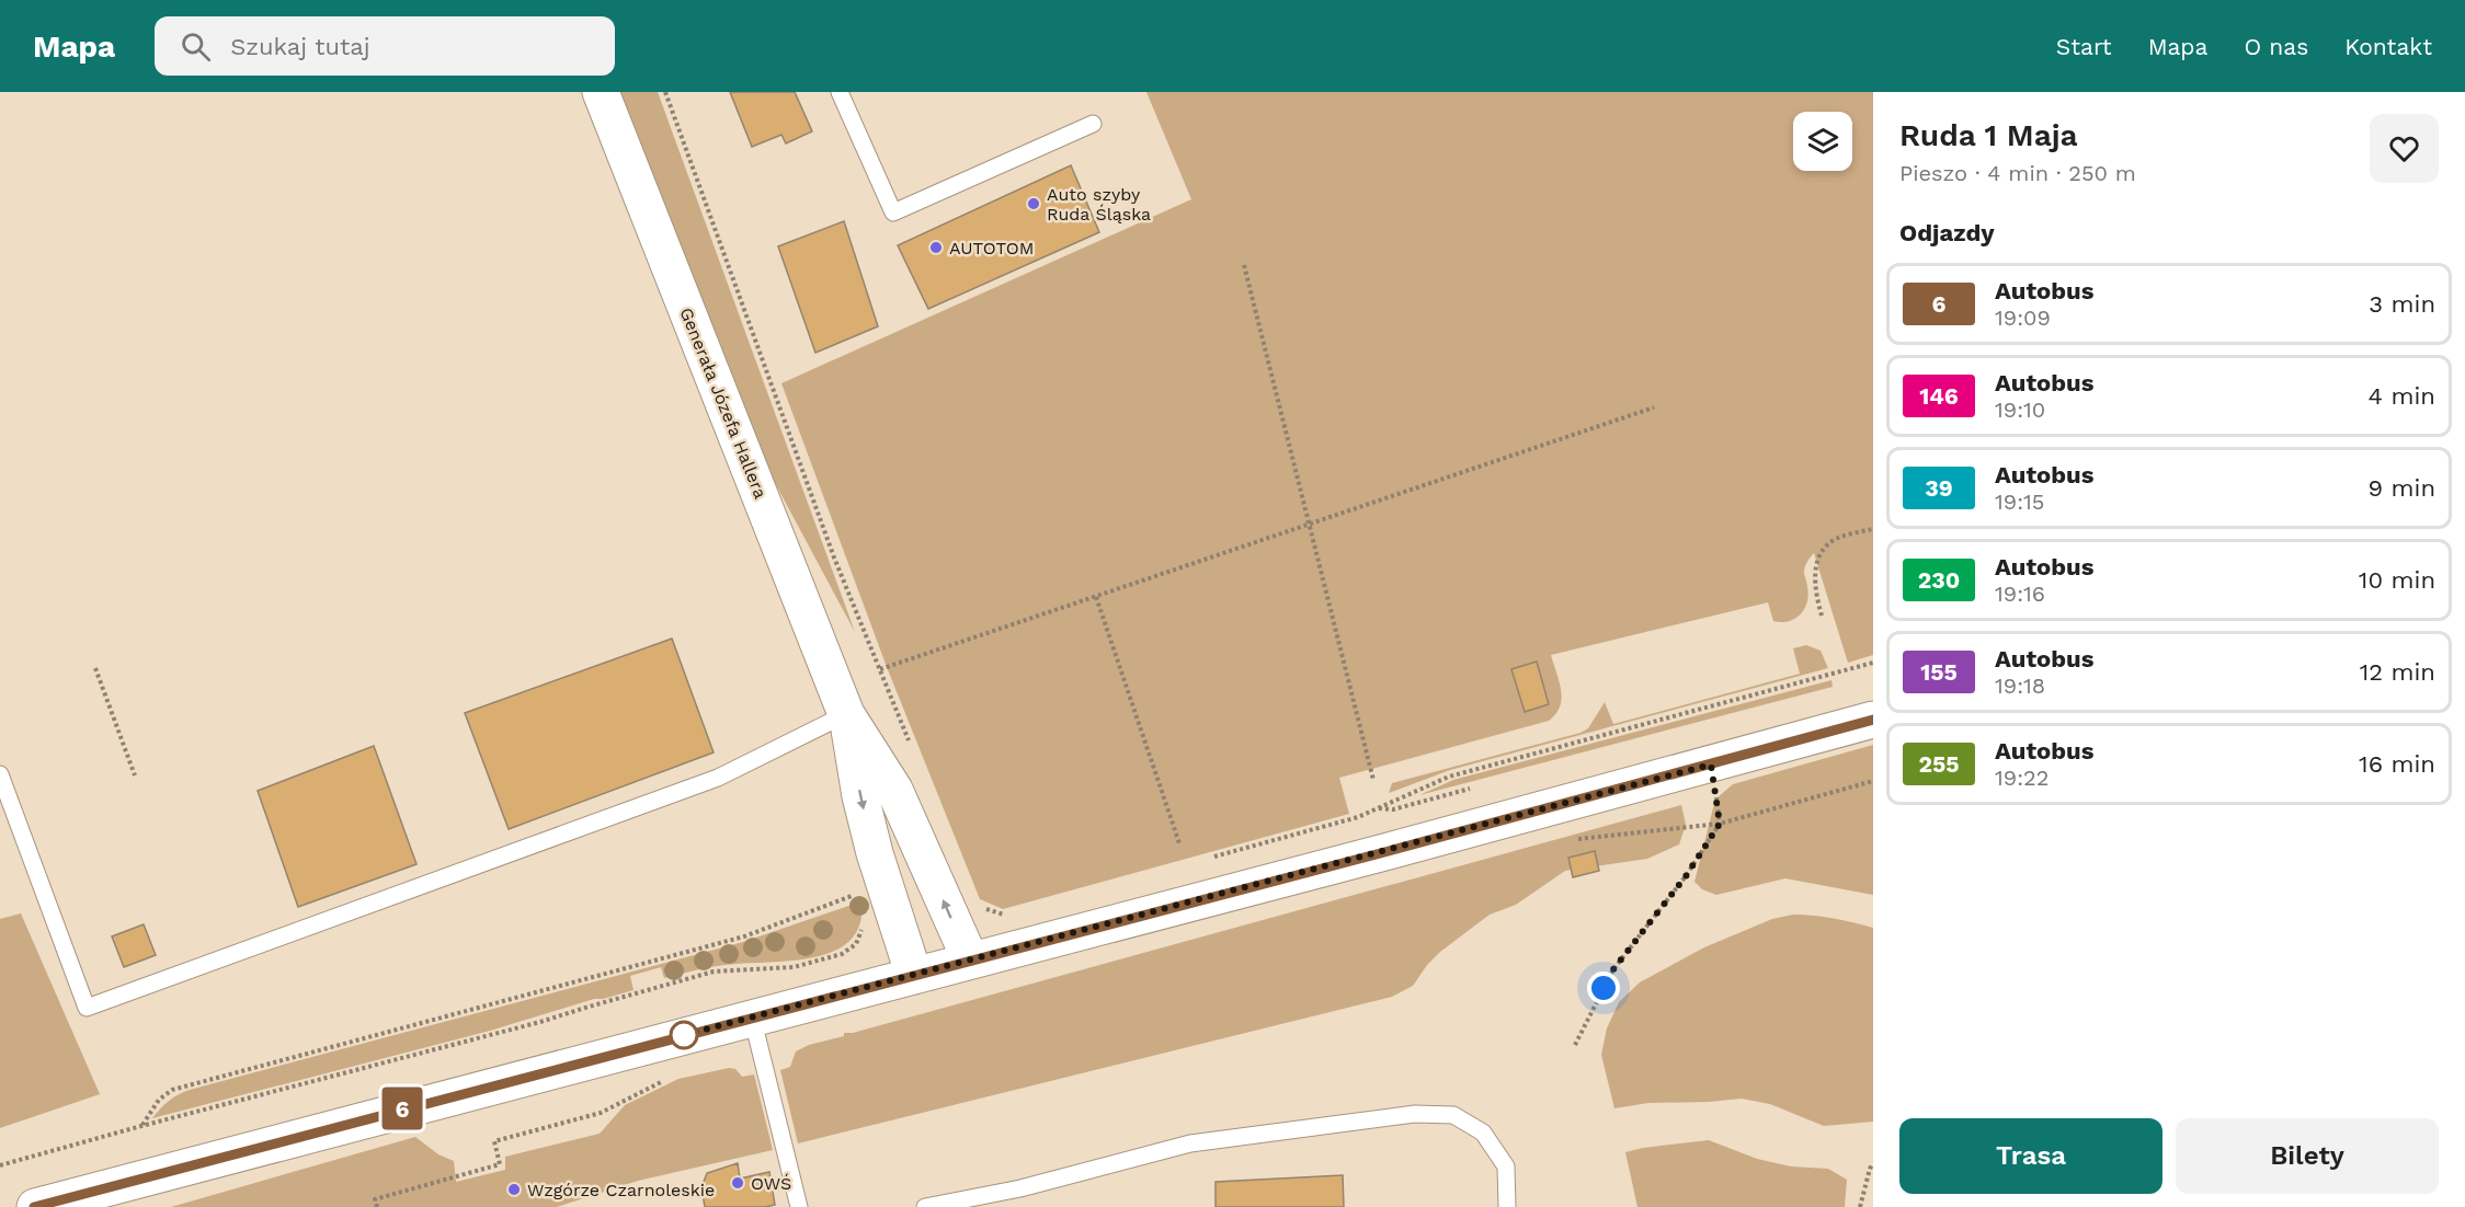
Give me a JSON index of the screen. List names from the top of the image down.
{
  "streets": {
    "street": ["Generała Józefa Hallera"]
  },
  "places": [
    "Auto szyby Ruda Śląska",
    "AUTOTOM",
    "OWŚ",
    "Wzgórze Czarnoleskie"
  ],
  "lines": ["bus line 6"],
  "page": {
    "header": "Mapa",
    "search": "Szukaj tutaj",
    "nav": [
      "Start",
      "Mapa",
      "O nas",
      "Kontakt"
    ],
    "on_map": "6",
    "heading": [
      ["Ruda 1 Maja", "Pieszo · 4 min · 250 m"],
      "Odjazdy"
    ],
    "list": [
      {
        "mark": "6",
        "name": "Autobus",
        "note": "19:09",
        "value": "3 min"
      },
      {
        "mark": "146",
        "name": "Autobus",
        "note": "19:10",
        "value": "4 min"
      },
      {
        "mark": "39",
        "name": "Autobus",
        "note": "19:15",
        "value": "9 min"
      },
      {
        "mark": "230",
        "name": "Autobus",
        "note": "19:16",
        "value": "10 min"
      },
      {
        "mark": "155",
        "name": "Autobus",
        "note": "19:18",
        "value": "12 min"
      },
      {
        "mark": "255",
        "name": "Autobus",
        "note": "19:22",
        "value": "16 min"
      }
    ],
    "buttons": ["Trasa", "Bilety"]
  }
}
